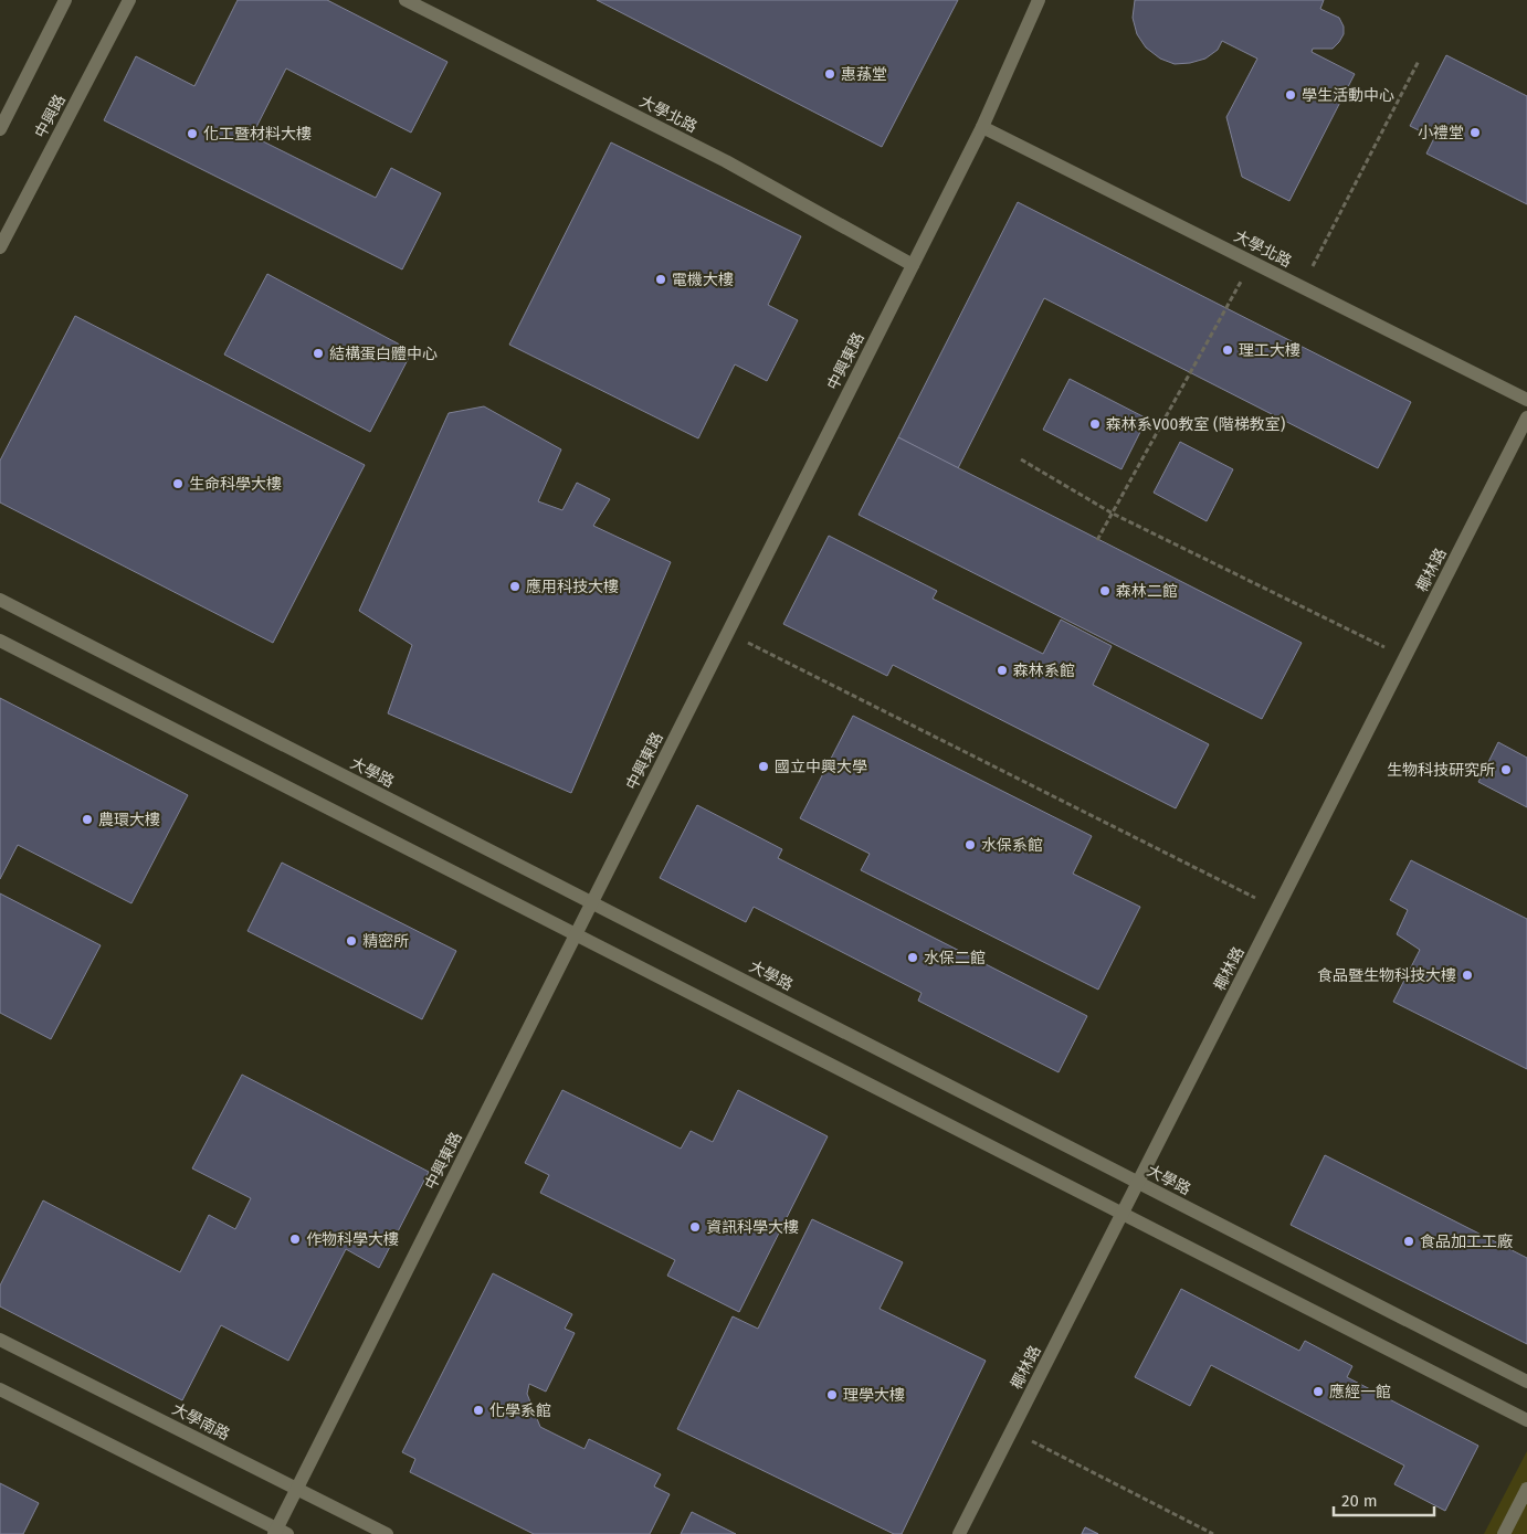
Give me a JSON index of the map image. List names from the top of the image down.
{
  "streets": {
    "street": [
      "大學北路",
      "中興路",
      "中興東路",
      "椰林路",
      "大學路",
      "大學南路"
    ]
  },
  "crossings": [
    ["大學北路", "中興東路"],
    ["中興東路", "大學路"],
    ["中興東路", "大學南路"],
    ["椰林路", "大學路"]
  ],
  "places": [
    "惠蓀堂",
    "學生活動中心",
    "小禮堂",
    "化工暨材料大樓",
    "電機大樓",
    "理工大樓",
    "結構蛋白體中心",
    "森林系V00教室 (階梯教室)",
    "生命科學大樓",
    "應用科技大樓",
    "森林二館",
    "森林系館",
    "國立中興大學",
    "生物科技研究所",
    "農環大樓",
    "水保系館",
    "精密所",
    "水保二館",
    "食品暨生物科技大樓",
    "資訊科學大樓",
    "作物科學大樓",
    "食品加工工廠",
    "應經一館",
    "理學大樓",
    "化學系館"
  ],
  "scale_bar": "20 m"
}
